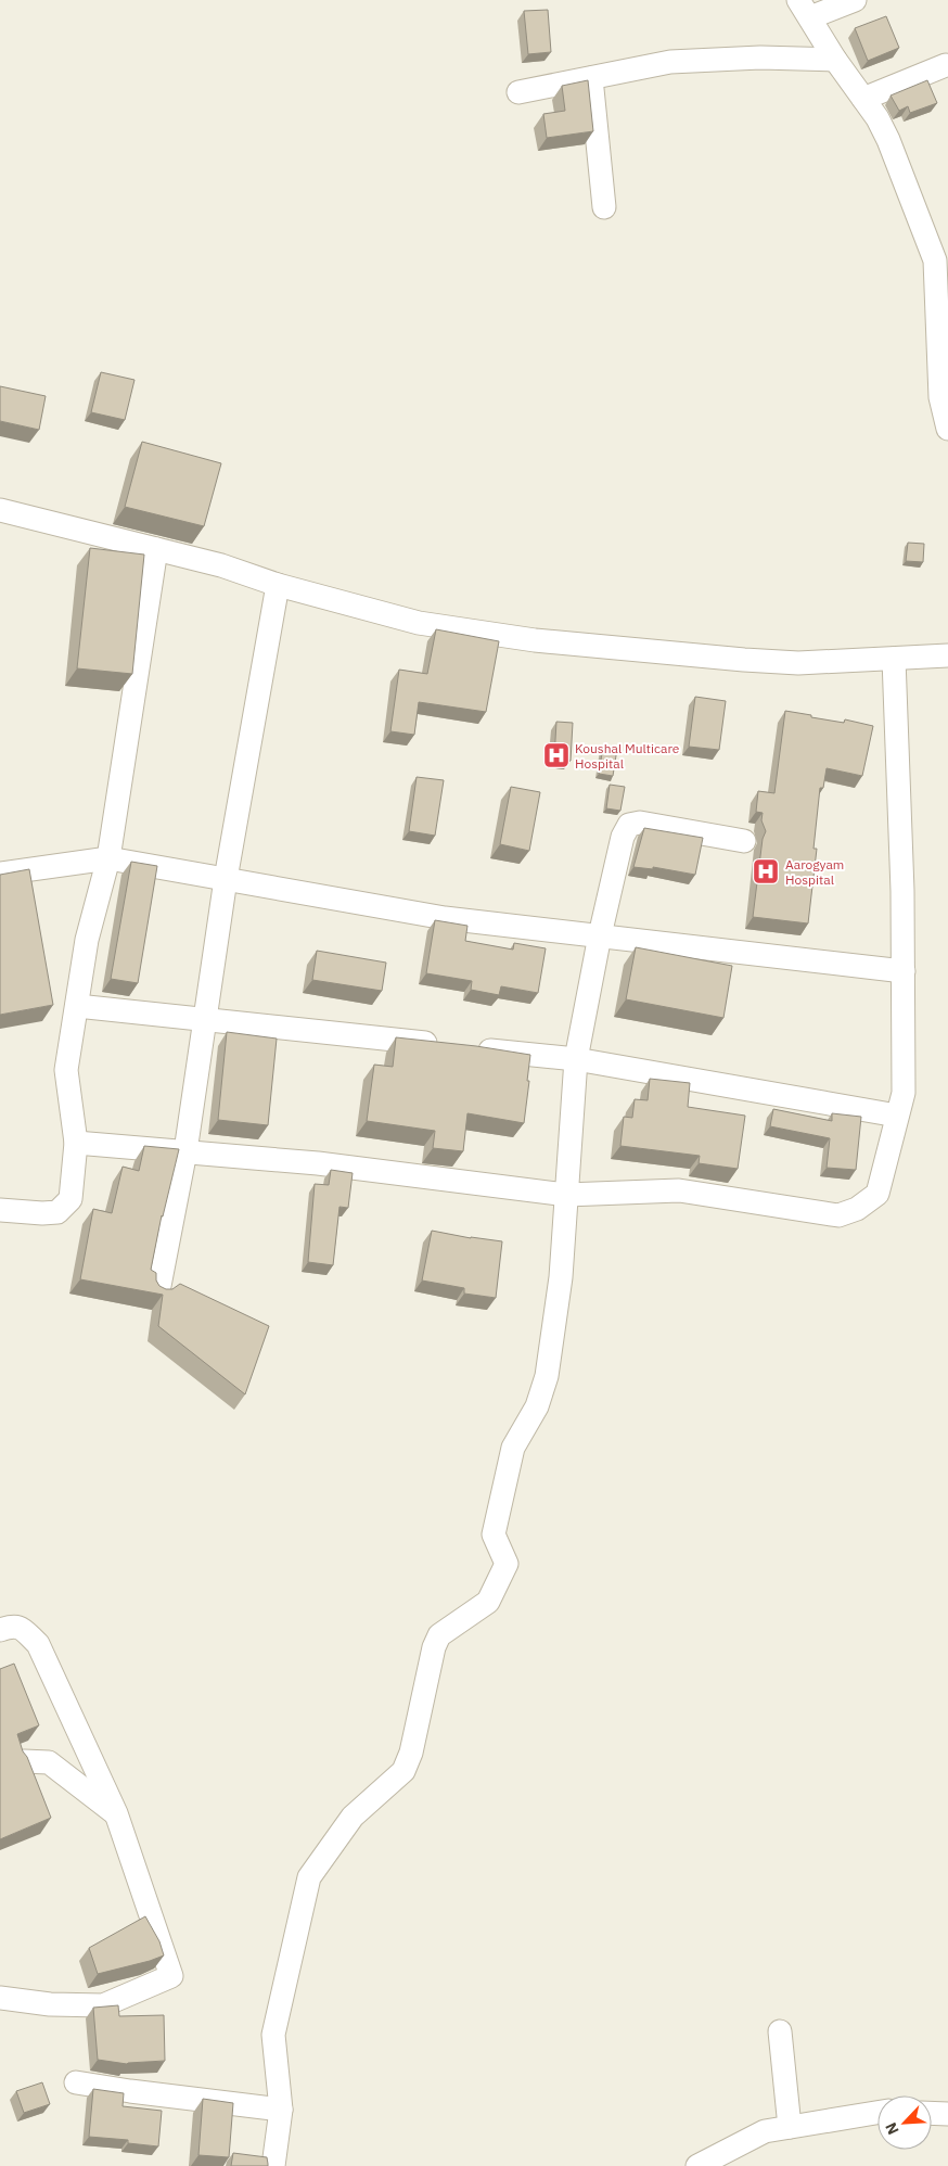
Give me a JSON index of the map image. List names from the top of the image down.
{
  "places": {
    "hospital": ["Koushal Multicare Hospital", "Aarogyam Hospital"]
  },
  "north": "bottom left"
}
